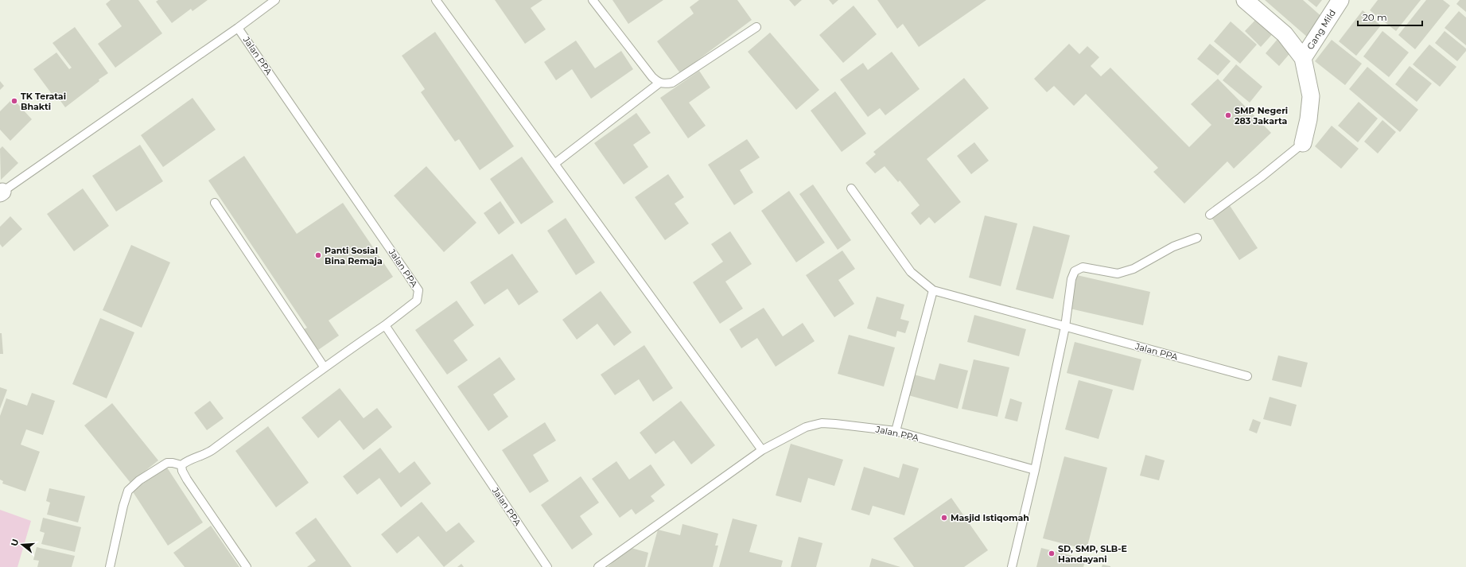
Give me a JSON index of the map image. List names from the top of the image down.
{
  "streets": {
    "street": ["Gang Mild"],
    "lane": ["Jalan PPA"]
  },
  "places": [
    "TK Teratai Bhakti",
    "SMP Negeri 283 Jakarta",
    "Panti Sosial Bina Remaja",
    "Masjid Istiqomah",
    "SD, SMP, SLB-E Handayani"
  ],
  "scale_bar": "20 m",
  "north": "left"
}
